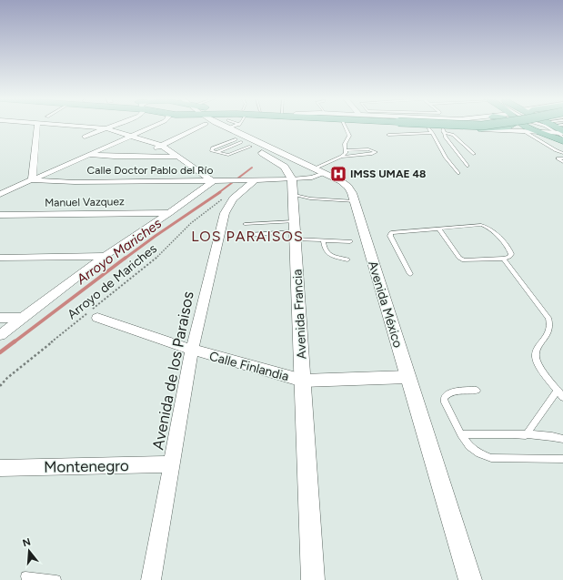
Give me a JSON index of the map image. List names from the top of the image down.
{
  "streets": {
    "street": [
      "Calle Doctor Pablo del Río",
      "Manuel Vazquez",
      "Avenida México",
      "Avenida Francia",
      "Calle Finlandia",
      "Avenida de los Paraisos",
      "Montenegro"
    ],
    "path": ["Arroyo de Mariches"]
  },
  "crossings": [
    ["Calle Doctor Pablo del Río", "Avenida México"],
    ["Calle Doctor Pablo del Río", "Avenida Francia"],
    ["Calle Doctor Pablo del Río", "Avenida de los Paraisos"],
    ["Avenida México", "Calle Finlandia"],
    ["Avenida Francia", "Calle Finlandia"],
    ["Calle Finlandia", "Avenida de los Paraisos"],
    ["Avenida de los Paraisos", "Montenegro"]
  ],
  "districts": ["LOS PARAISOS"],
  "water": ["Arroyo Mariches"],
  "places": {
    "hospital": ["IMSS UMAE 48"]
  },
  "north": "top"
}
